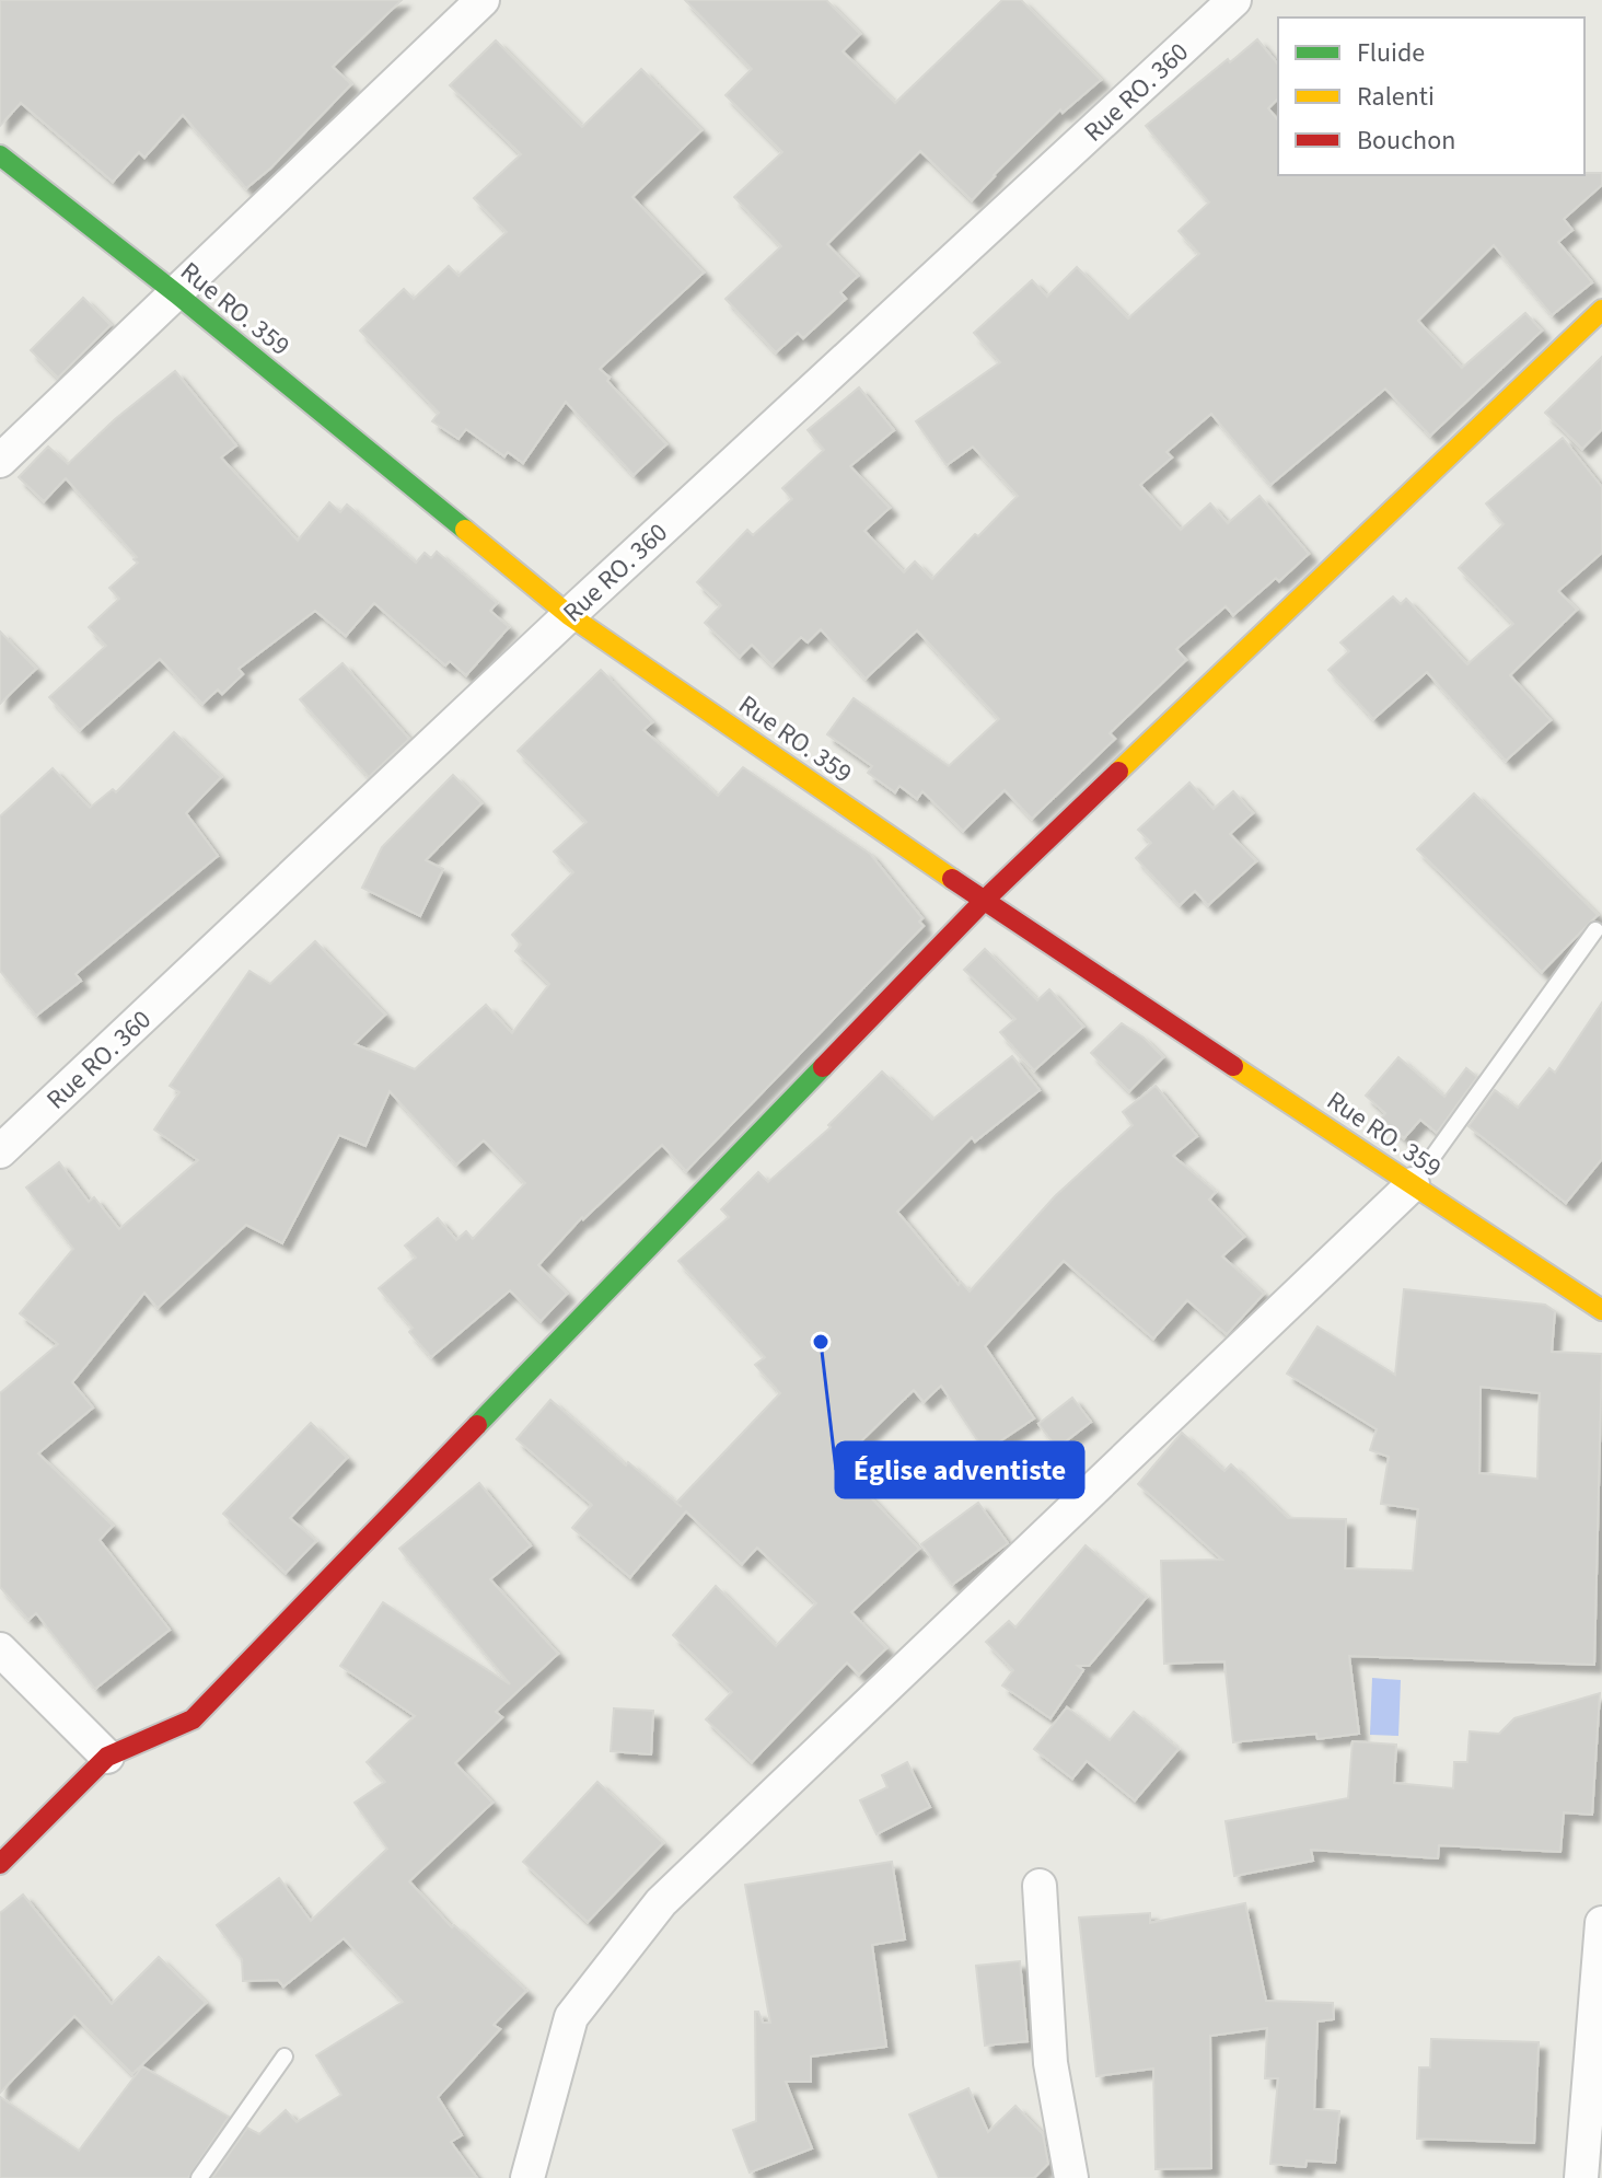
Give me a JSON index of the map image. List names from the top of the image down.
{
  "streets": {
    "street": ["Rue RO. 360", "Rue RO. 359"]
  },
  "crossings": [
    ["Rue RO. 360", "Rue RO. 359"]
  ],
  "places": ["Église adventiste"],
  "legend": ["Fluide", "Ralenti", "Bouchon"]
}
